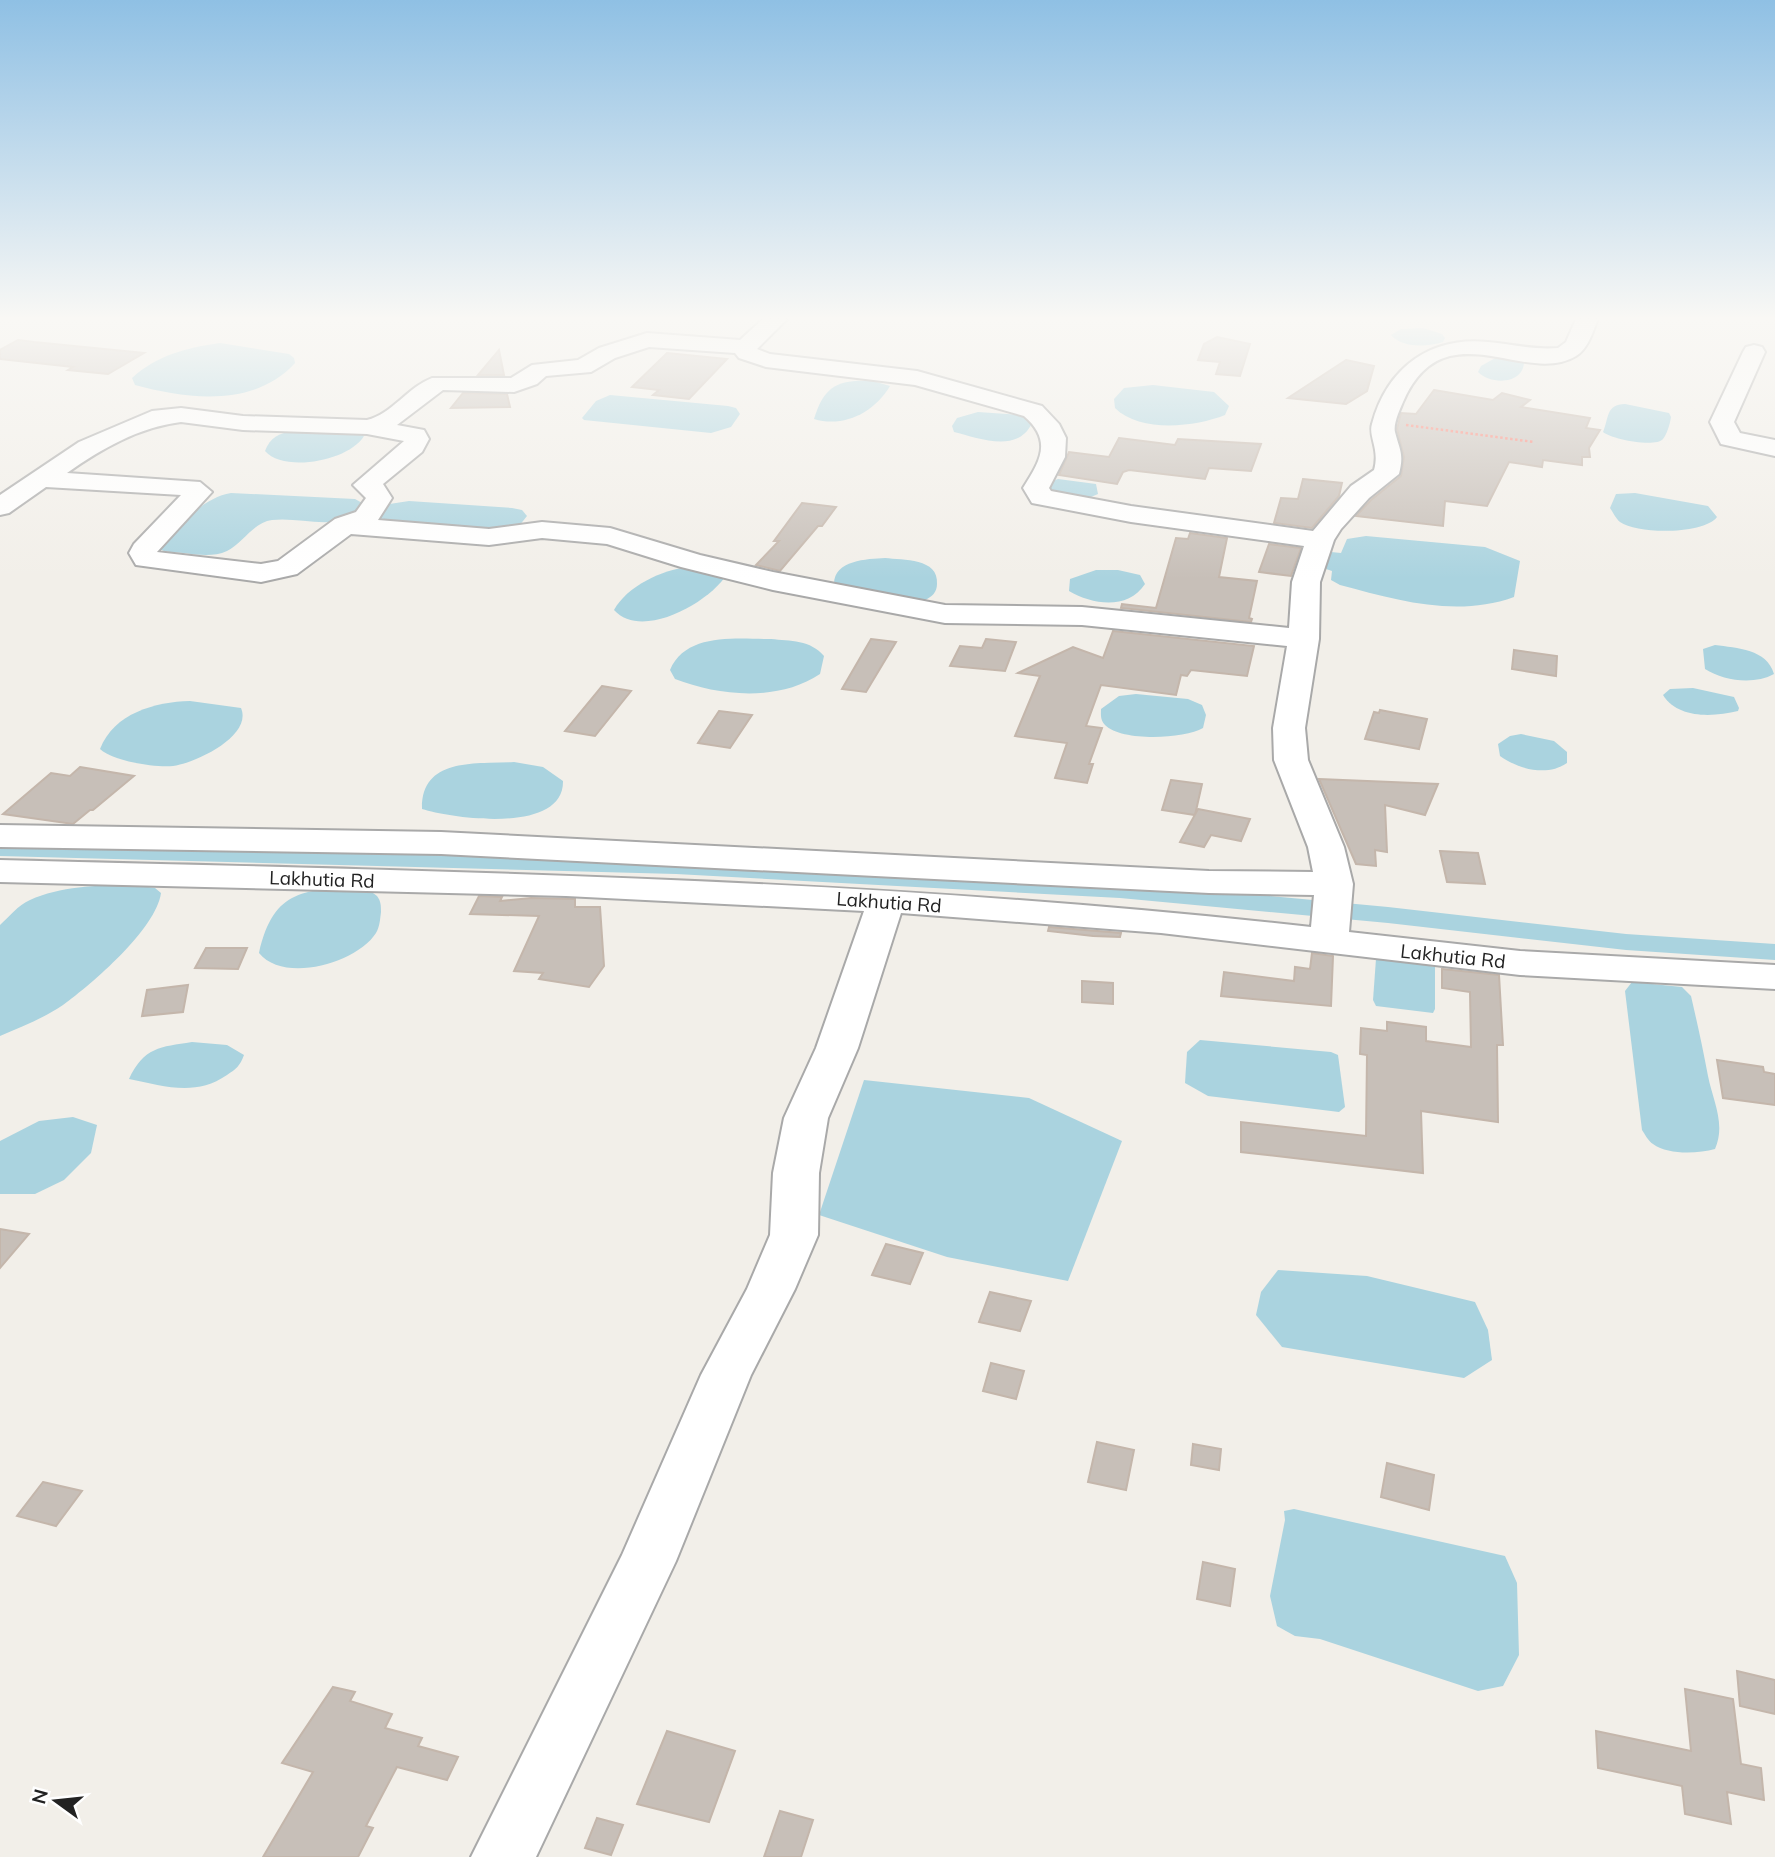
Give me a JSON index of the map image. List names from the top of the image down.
{
  "streets": {
    "street": ["Lakhutia Rd"]
  },
  "north": "left"
}
